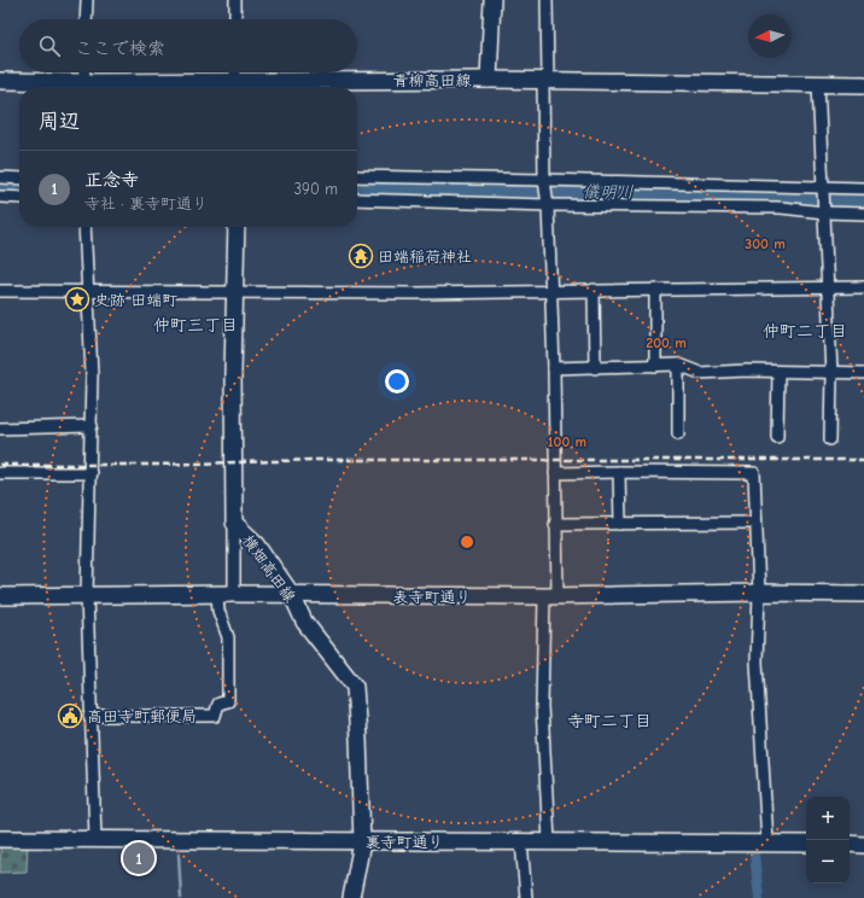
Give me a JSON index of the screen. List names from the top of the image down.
{
  "streets": {
    "street": [
      "青柳高田線",
      "横畑高田線",
      "表寺町通り",
      "裏寺町通り"
    ]
  },
  "crossings": [
    ["横畑高田線", "表寺町通り"],
    ["横畑高田線", "裏寺町通り"]
  ],
  "districts": ["仲町三丁目", "仲町二丁目", "寺町二丁目"],
  "water": ["儀明川"],
  "places": {
    "temple": ["田端稲荷神社"],
    "place": ["史跡 田端町"],
    "public building": ["高田寺町郵便局"]
  },
  "north": "left",
  "page": {
    "search": "ここで検索",
    "heading": "周辺",
    "list": [
      {
        "mark": "1",
        "name": "正念寺",
        "note": "寺社 · 裏寺町通り",
        "value": "390 m"
      }
    ],
    "map_buttons": ["+", "−"],
    "pins": "1"
  },
  "rings": ["300 m", "200 m", "100 m"]
}
